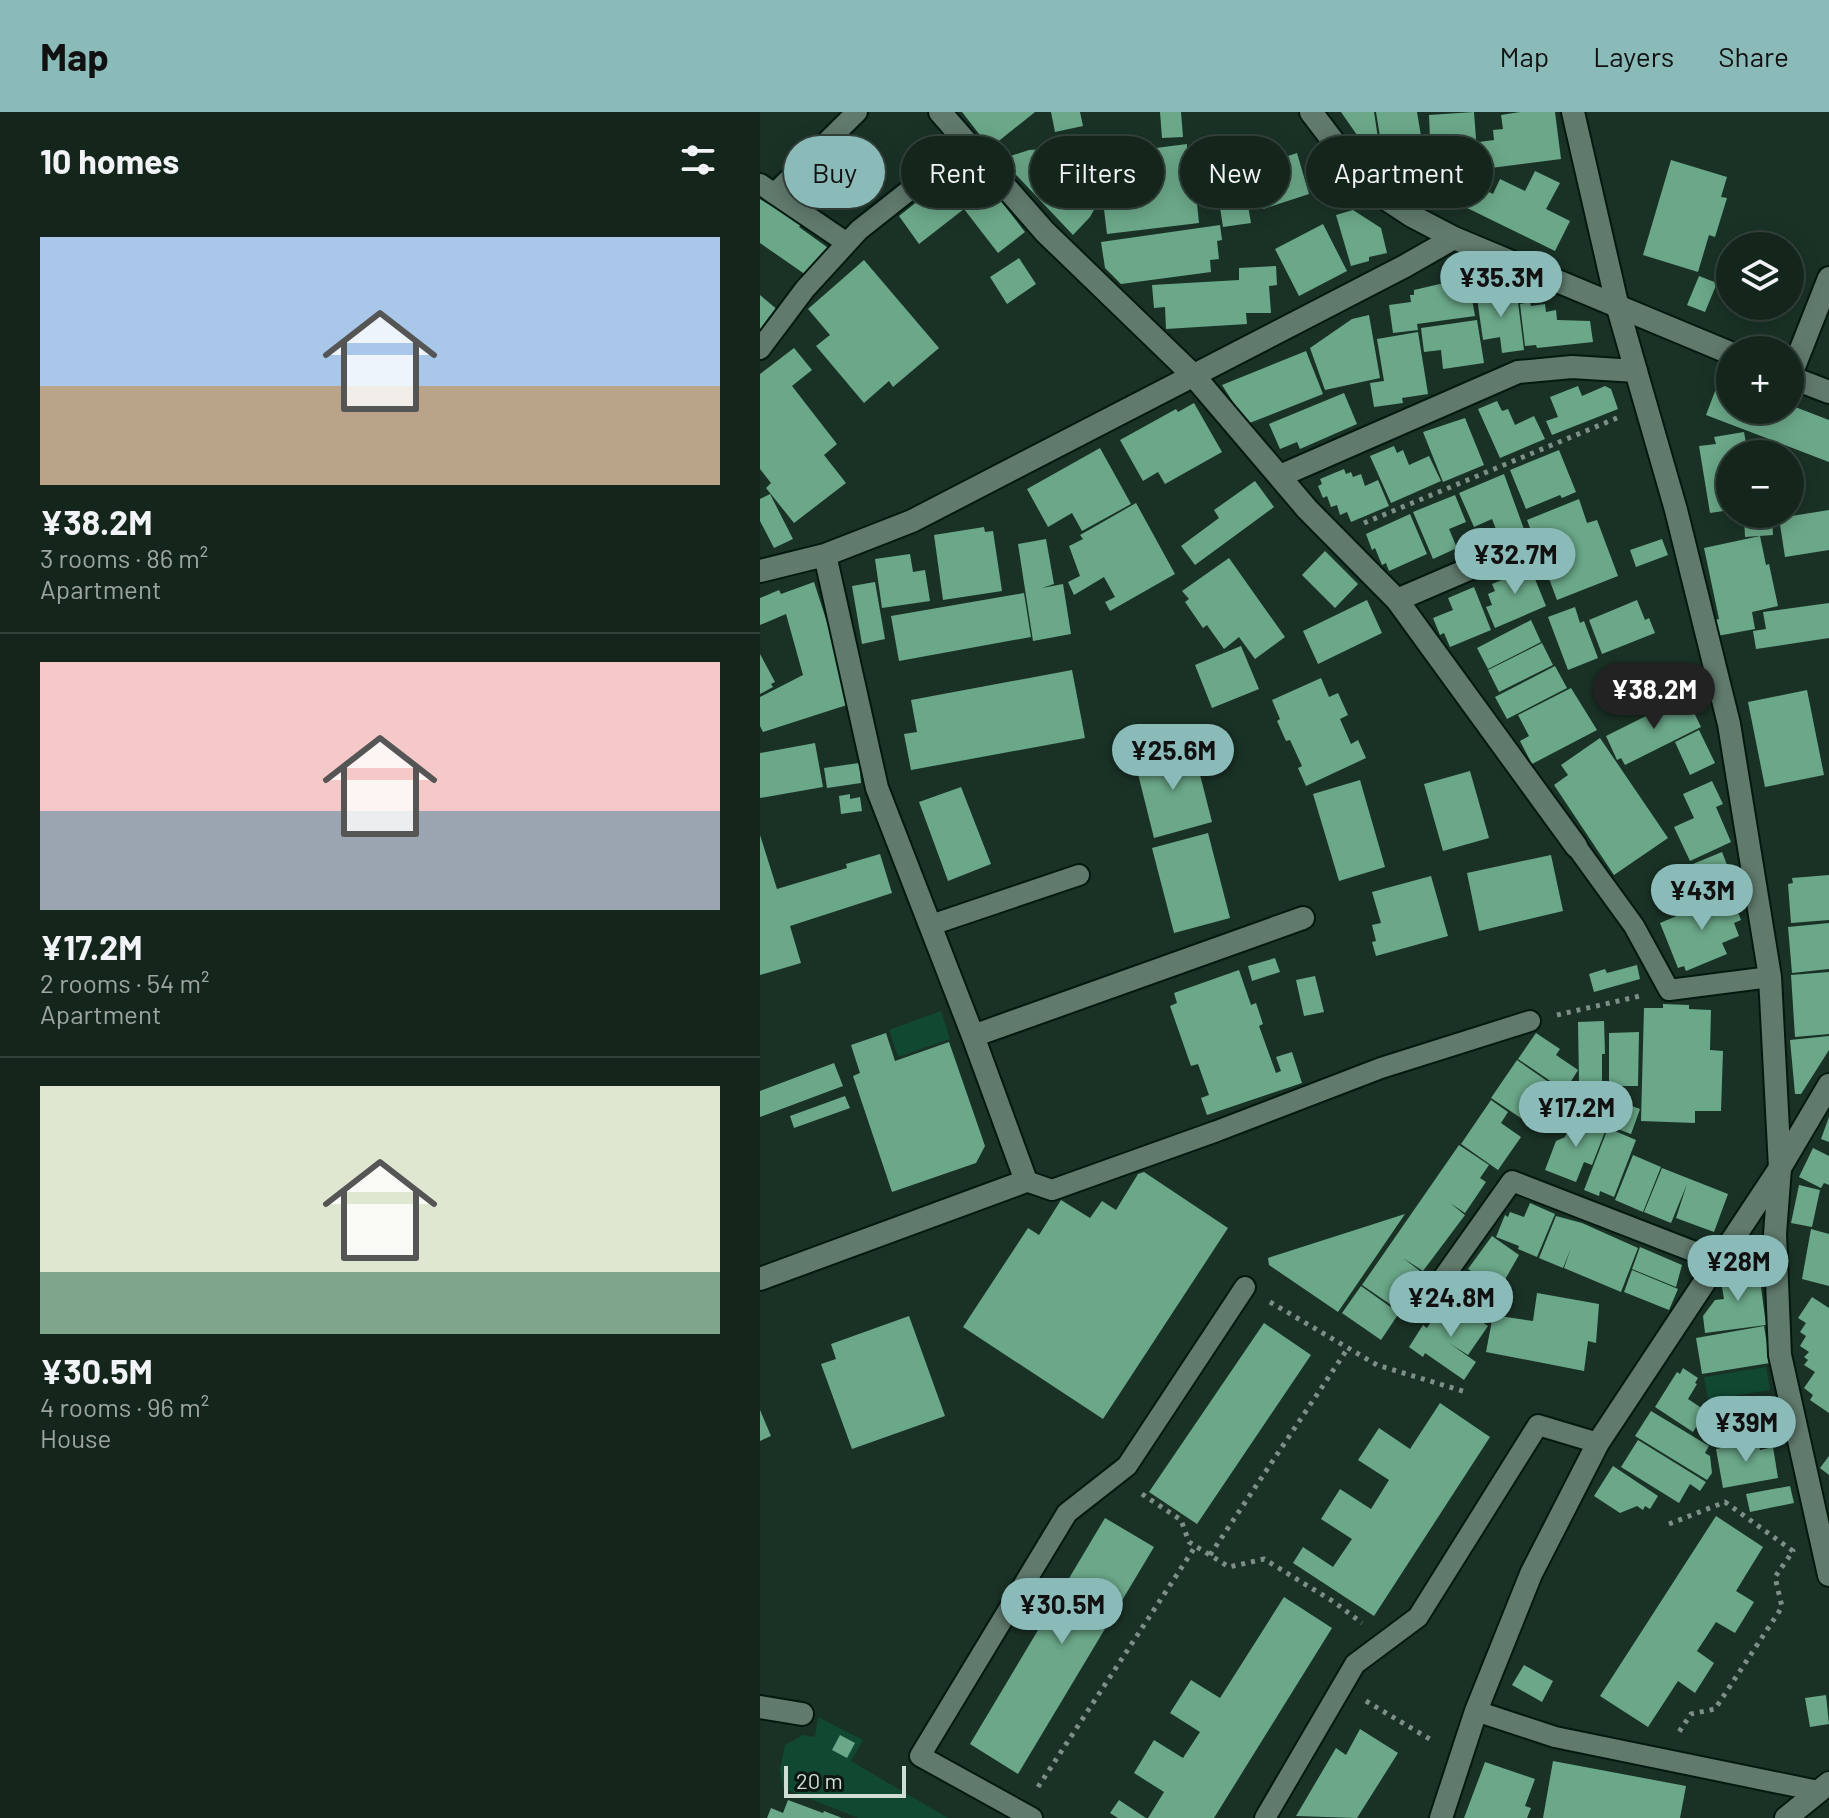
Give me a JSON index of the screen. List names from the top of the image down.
{
  "scale_bar": "20 m",
  "page": {
    "header": "Map",
    "nav": ["Map", "Layers", "Share"],
    "heading": "10 homes",
    "chip": [
      "Buy",
      "Rent",
      "Filters",
      "New",
      "Apartment"
    ],
    "list": [
      {
        "name": "¥38.2M",
        "note": "3 rooms · 86 m² · Apartment"
      },
      {
        "name": "¥17.2M",
        "note": "2 rooms · 54 m² · Apartment"
      },
      {
        "name": "¥30.5M",
        "note": "4 rooms · 96 m² · House"
      }
    ],
    "map_buttons": ["+", "−"],
    "price": [
      "¥35.3M",
      "¥32.7M",
      "¥38.2M",
      "¥25.6M",
      "¥43M",
      "¥17.2M",
      "¥28M",
      "¥24.8M",
      "¥39M",
      "¥30.5M"
    ],
    "scale": "20 m"
  }
}
